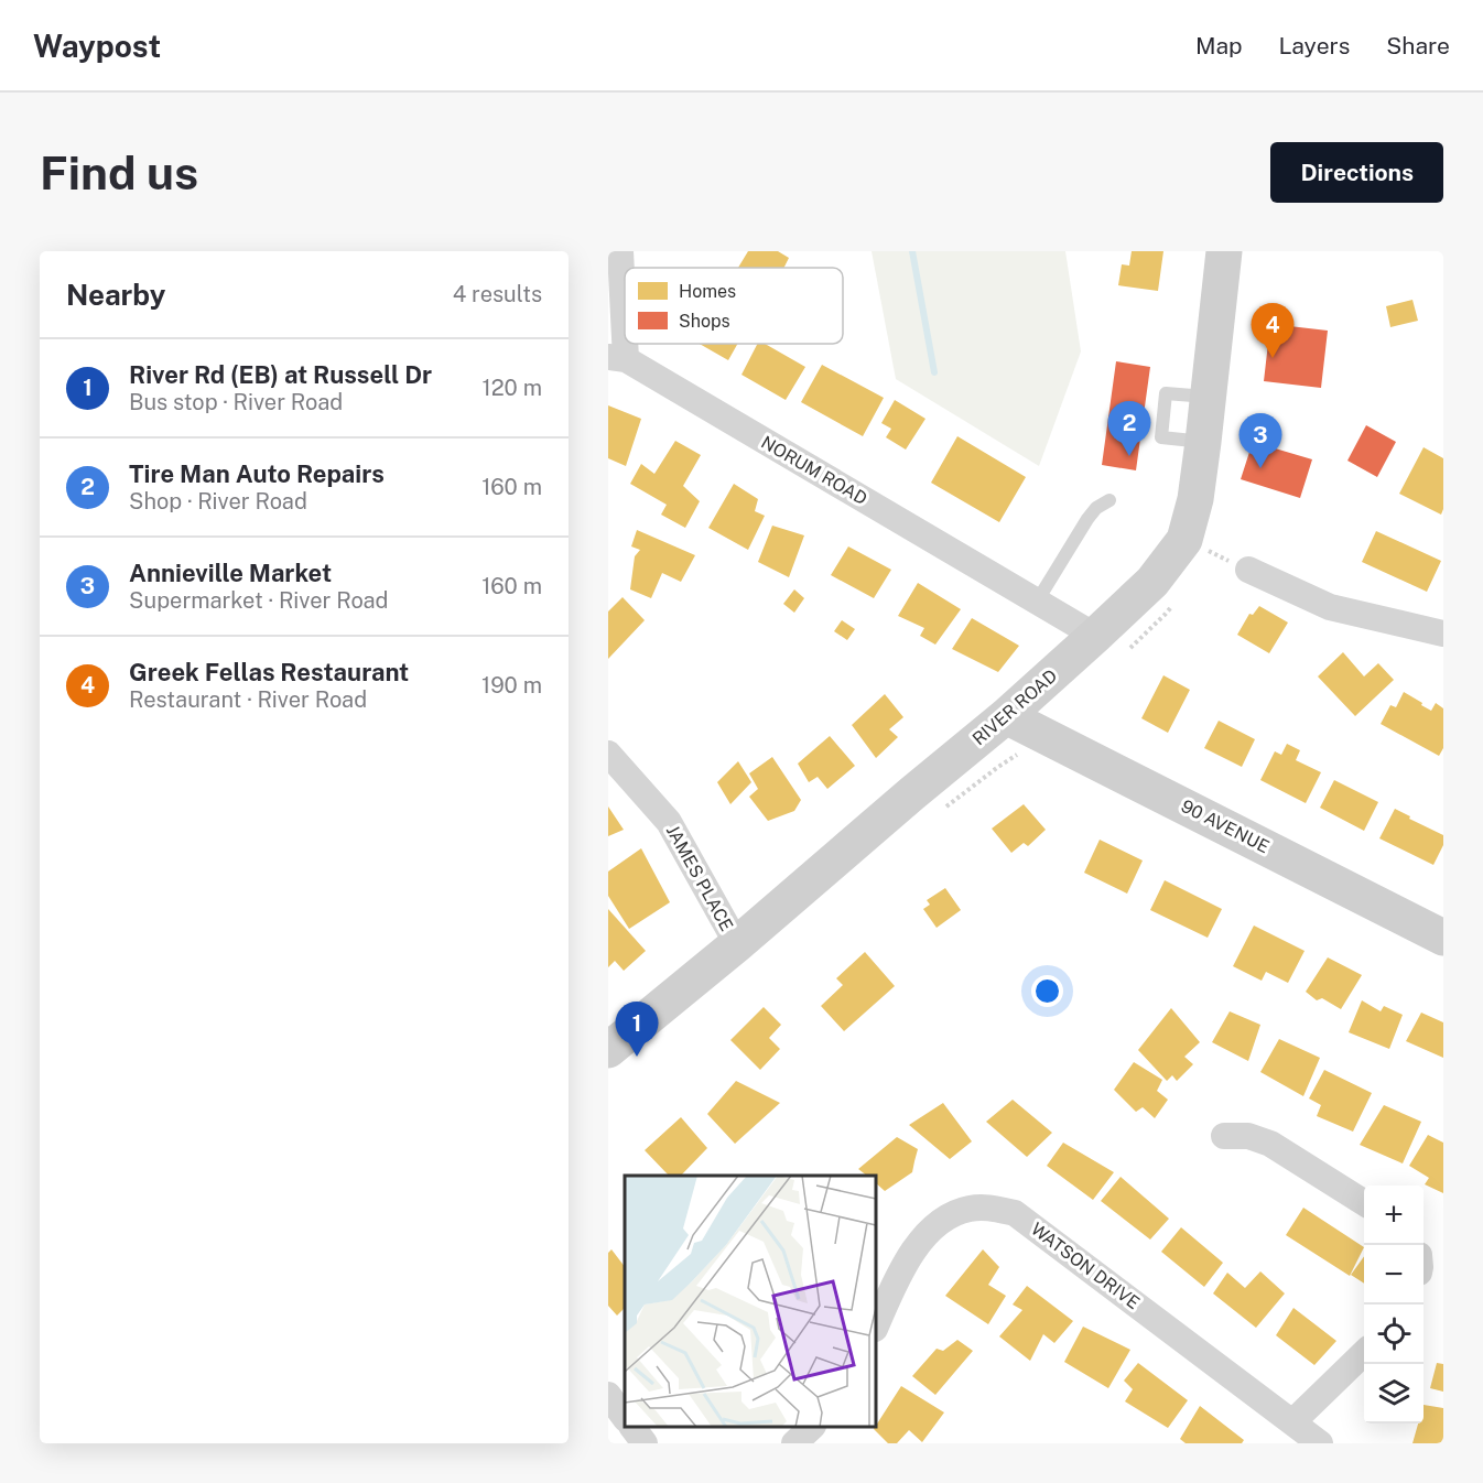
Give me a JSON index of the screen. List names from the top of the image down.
{
  "streets": {
    "street": [
      "NORUM ROAD",
      "RIVER ROAD",
      "90 AVENUE",
      "JAMES PLACE",
      "WATSON DRIVE"
    ]
  },
  "crossings": [
    ["NORUM ROAD", "RIVER ROAD"],
    ["RIVER ROAD", "90 AVENUE"],
    ["RIVER ROAD", "JAMES PLACE"]
  ],
  "legend": ["Homes", "Shops"],
  "page": {
    "header": "Waypost",
    "nav": ["Map", "Layers", "Share"],
    "buttons": "Directions",
    "title": "Find us",
    "heading": ["Nearby", "4 results"],
    "pins": [
      "4",
      "2",
      "3",
      "1"
    ],
    "list": [
      {
        "mark": "1",
        "name": "River Rd (EB) at Russell Dr",
        "note": "Bus stop · River Road",
        "value": "120 m"
      },
      {
        "mark": "2",
        "name": "Tire Man Auto Repairs",
        "note": "Shop · River Road",
        "value": "160 m"
      },
      {
        "mark": "3",
        "name": "Annieville Market",
        "note": "Supermarket · River Road",
        "value": "160 m"
      },
      {
        "mark": "4",
        "name": "Greek Fellas Restaurant",
        "note": "Restaurant · River Road",
        "value": "190 m"
      }
    ],
    "map_buttons": ["+", "−"]
  }
}
